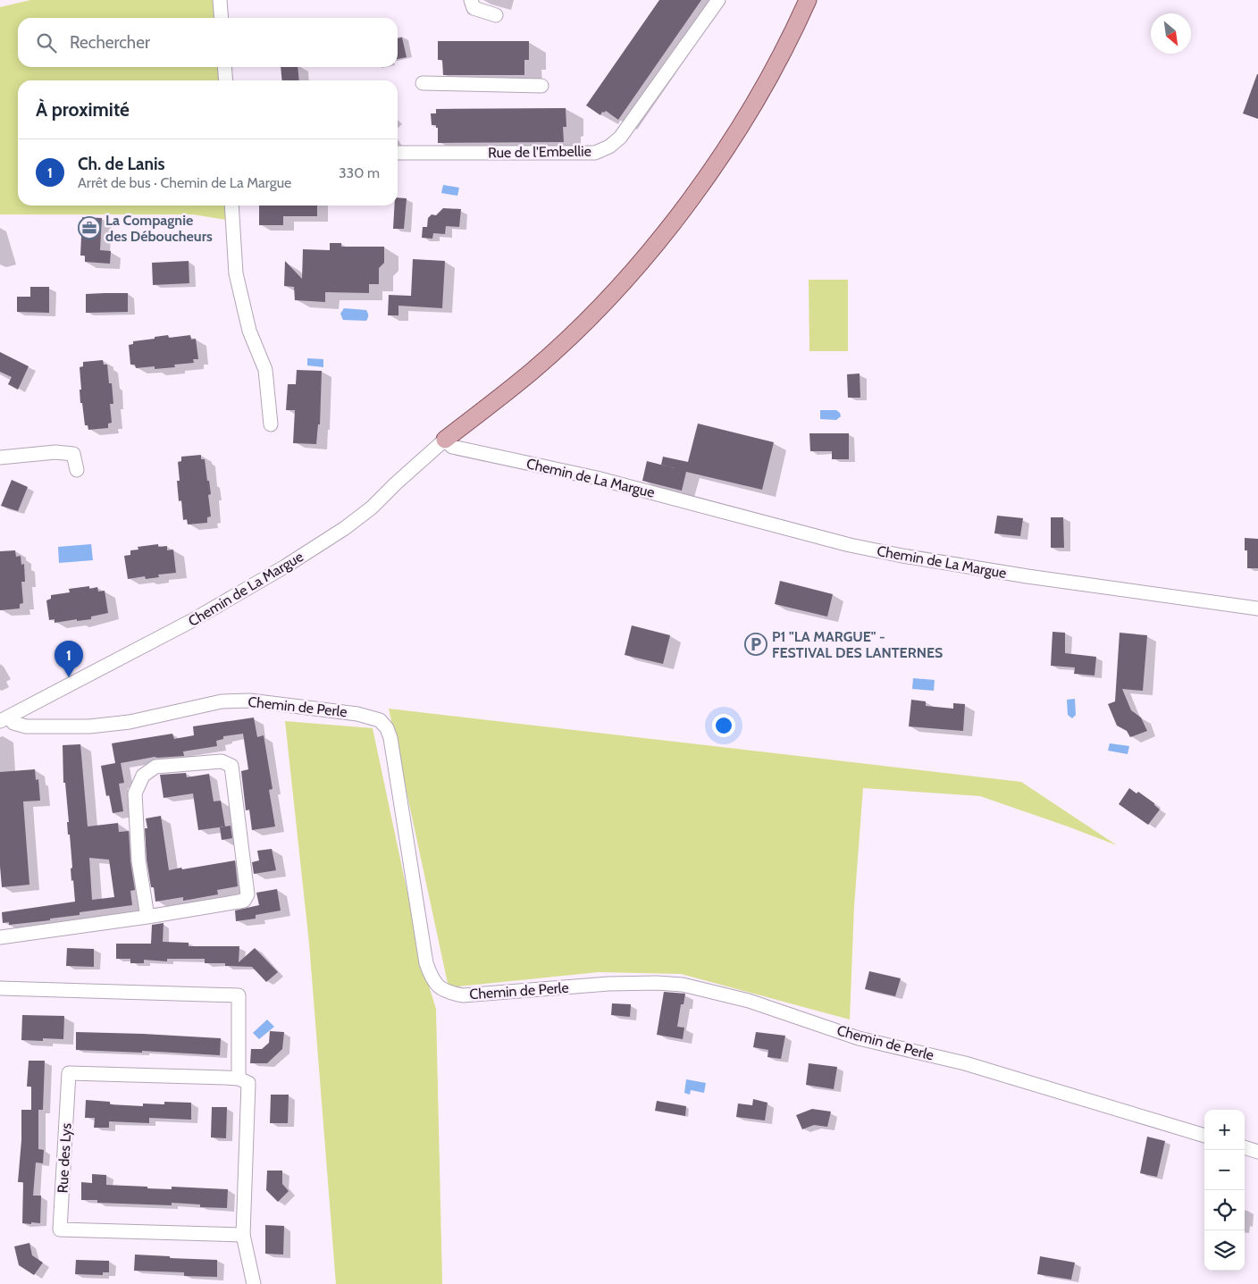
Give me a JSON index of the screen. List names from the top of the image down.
{
  "streets": {
    "street": [
      "Rue de l'Embellie",
      "Chemin de La Margue",
      "Chemin de Perle",
      "Rue des Lys"
    ]
  },
  "crossings": [
    ["Chemin de La Margue", "Chemin de Perle"]
  ],
  "places": {
    "office": ["La Compagnie des Déboucheurs"],
    "parking": ["P1 \"LA MARGUE\" - FESTIVAL DES LANTERNES"]
  },
  "north": "bottom right",
  "page": {
    "search": "Rechercher",
    "heading": "À proximité",
    "list": [
      {
        "mark": "1",
        "name": "Ch. de Lanis",
        "note": "Arrêt de bus · Chemin de La Margue",
        "value": "330 m"
      }
    ],
    "pins": "1",
    "map_buttons": ["+", "−"]
  }
}
